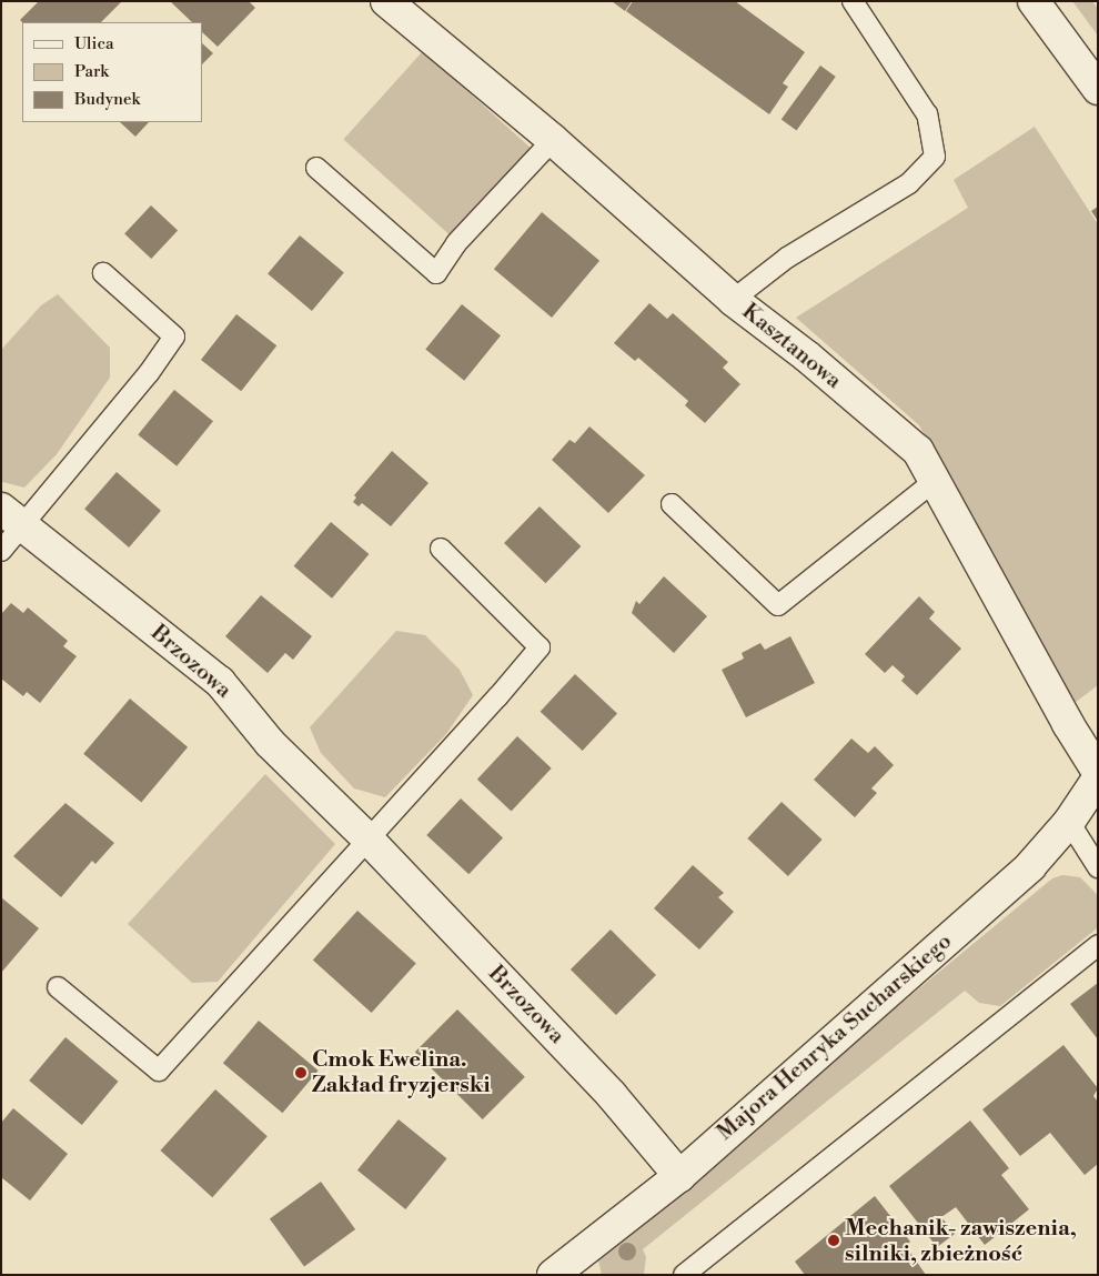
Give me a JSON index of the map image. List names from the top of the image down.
{
  "streets": {
    "street": ["Kasztanowa", "Brzozowa", "Majora Henryka Sucharskiego"]
  },
  "crossings": [
    ["Brzozowa", "Majora Henryka Sucharskiego"]
  ],
  "places": ["Cmok Ewelina. Zakład fryzjerski", "Mechanik- zawiszenia, silniki, zbieżność"],
  "legend": ["Ulica", "Park", "Budynek"]
}
